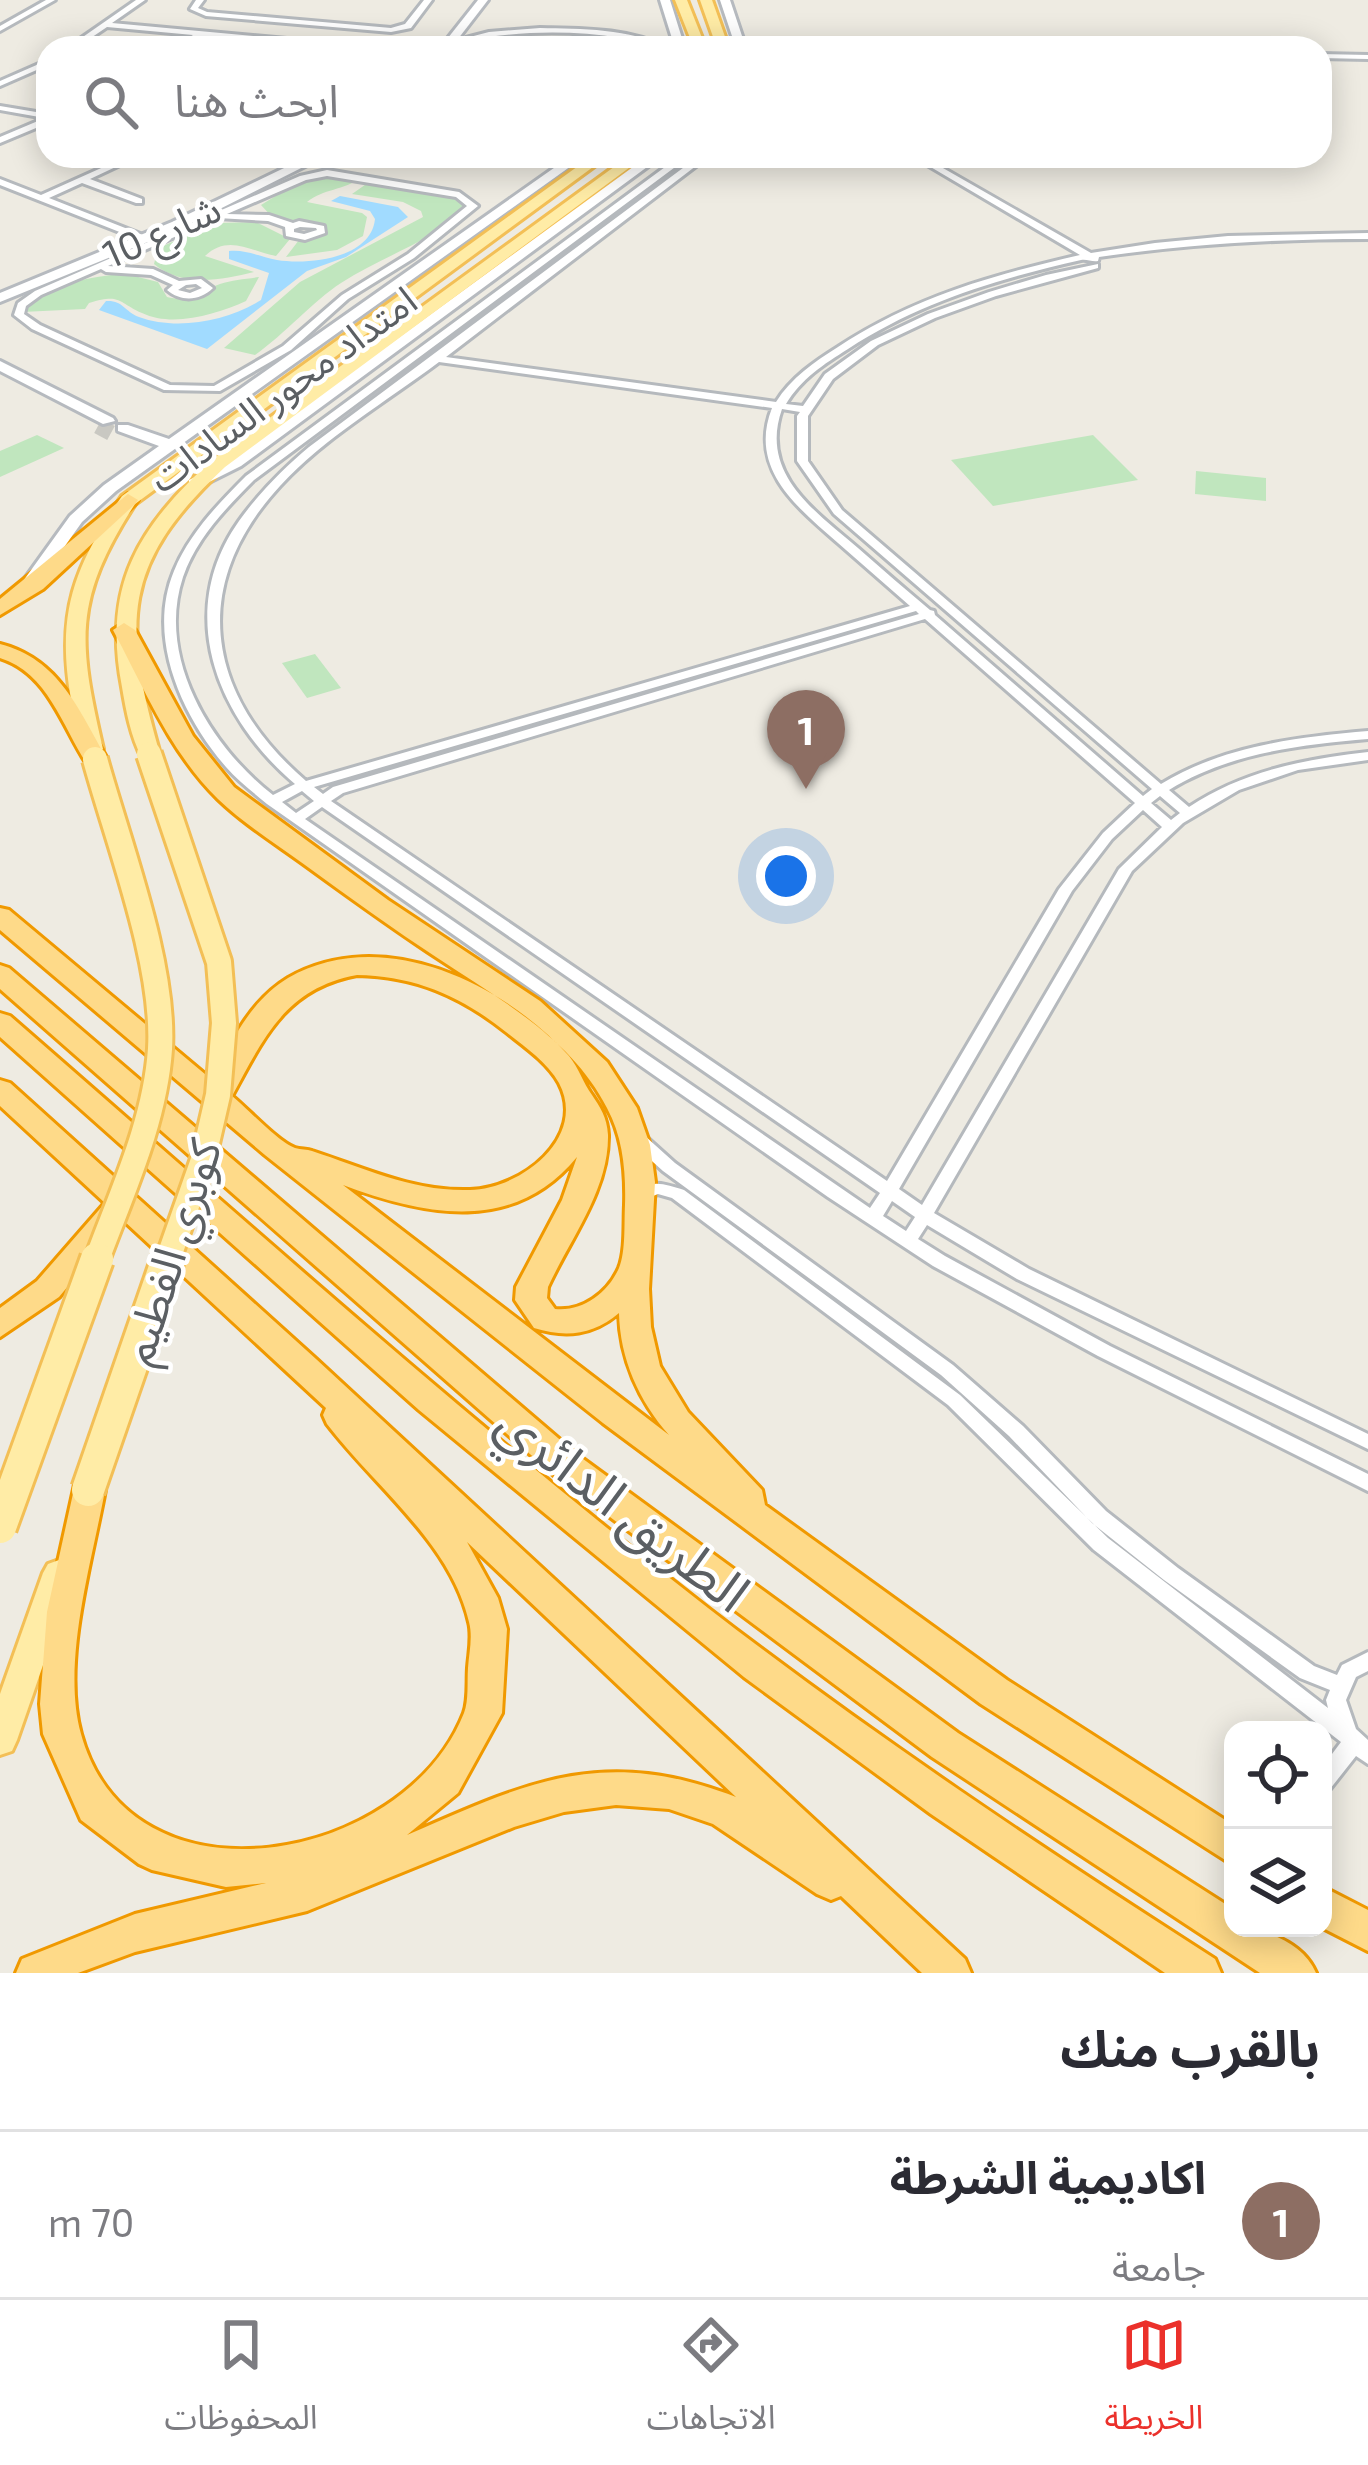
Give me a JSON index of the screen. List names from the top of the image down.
{
  "streets": {
    "highway": ["الطريق الدائري"],
    "main road": ["امتداد محور السادات", "كوبري الفطيم"],
    "street": ["شارع 10"]
  },
  "crossings": [
    ["امتداد محور السادات", "كوبري الفطيم"]
  ],
  "page": {
    "search": "ابحث هنا",
    "pins": "1",
    "heading": "بالقرب منك",
    "list": [
      {
        "mark": "1",
        "name": "اكاديمية الشرطة",
        "note": "جامعة",
        "value": "70 m"
      }
    ],
    "nav": ["الخريطة", "الاتجاهات", "المحفوظات"]
  }
}
